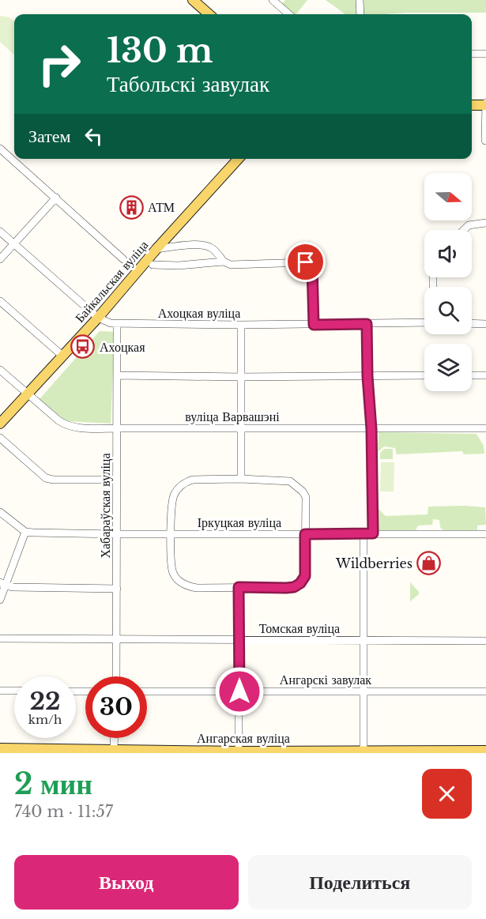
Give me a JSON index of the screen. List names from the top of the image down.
{
  "streets": {
    "main road": ["Байкальская вуліца", "Ангарская вуліца"],
    "street": [
      "Ахоцкая вуліца",
      "вуліца Варвашэні",
      "Хабараўская вуліца",
      "Іркуцкая вуліца",
      "Томская вуліца",
      "Ангарскі завулак"
    ]
  },
  "crossings": [
    ["Байкальская вуліца", "Ахоцкая вуліца"],
    ["Байкальская вуліца", "вуліца Варвашэні"],
    ["Ахоцкая вуліца", "Хабараўская вуліца"],
    ["вуліца Варвашэні", "Хабараўская вуліца"],
    ["Хабараўская вуліца", "Іркуцкая вуліца"],
    ["Хабараўская вуліца", "Томская вуліца"]
  ],
  "places": {
    "building": ["АТМ"],
    "bus stop": ["Ахоцкая"],
    "shop": ["Wildberries"]
  },
  "north": "right",
  "page": {
    "turn": ["130 m", "Табольскі завулак"],
    "then": "Затем",
    "speed": "22 km/h",
    "limit": "30",
    "heading": ["2 мин", "740 m · 11:57"],
    "buttons": ["Выход", "Поделиться"]
  }
}
